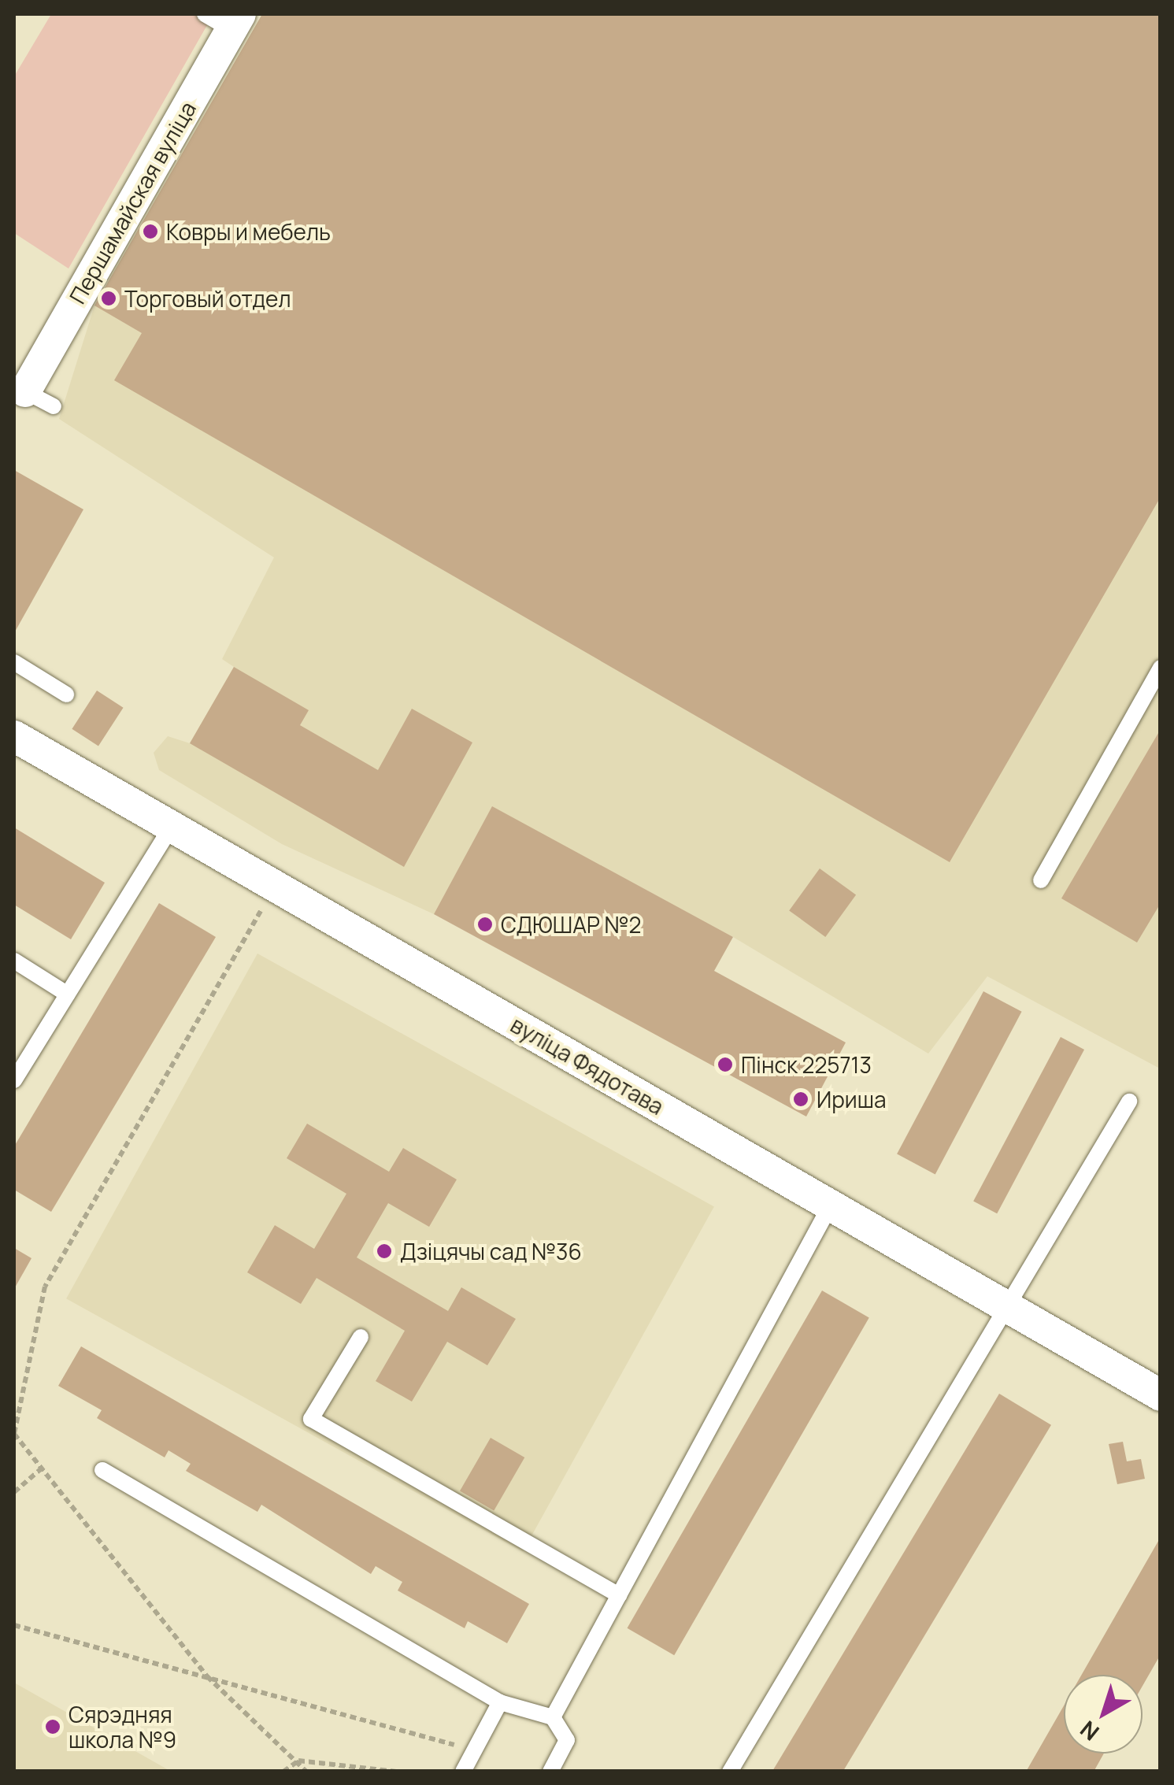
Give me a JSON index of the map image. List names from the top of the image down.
{
  "streets": {
    "street": ["Першамайская вуліца", "вуліца Фядотава"]
  },
  "places": [
    "Ковры и мебель",
    "Торговый отдел",
    "СДЮШАР №2",
    "Пінск 225713",
    "Ириша",
    "Дзіцячы сад №36",
    "Сярэдняя школа №9"
  ],
  "north": "bottom left"
}
